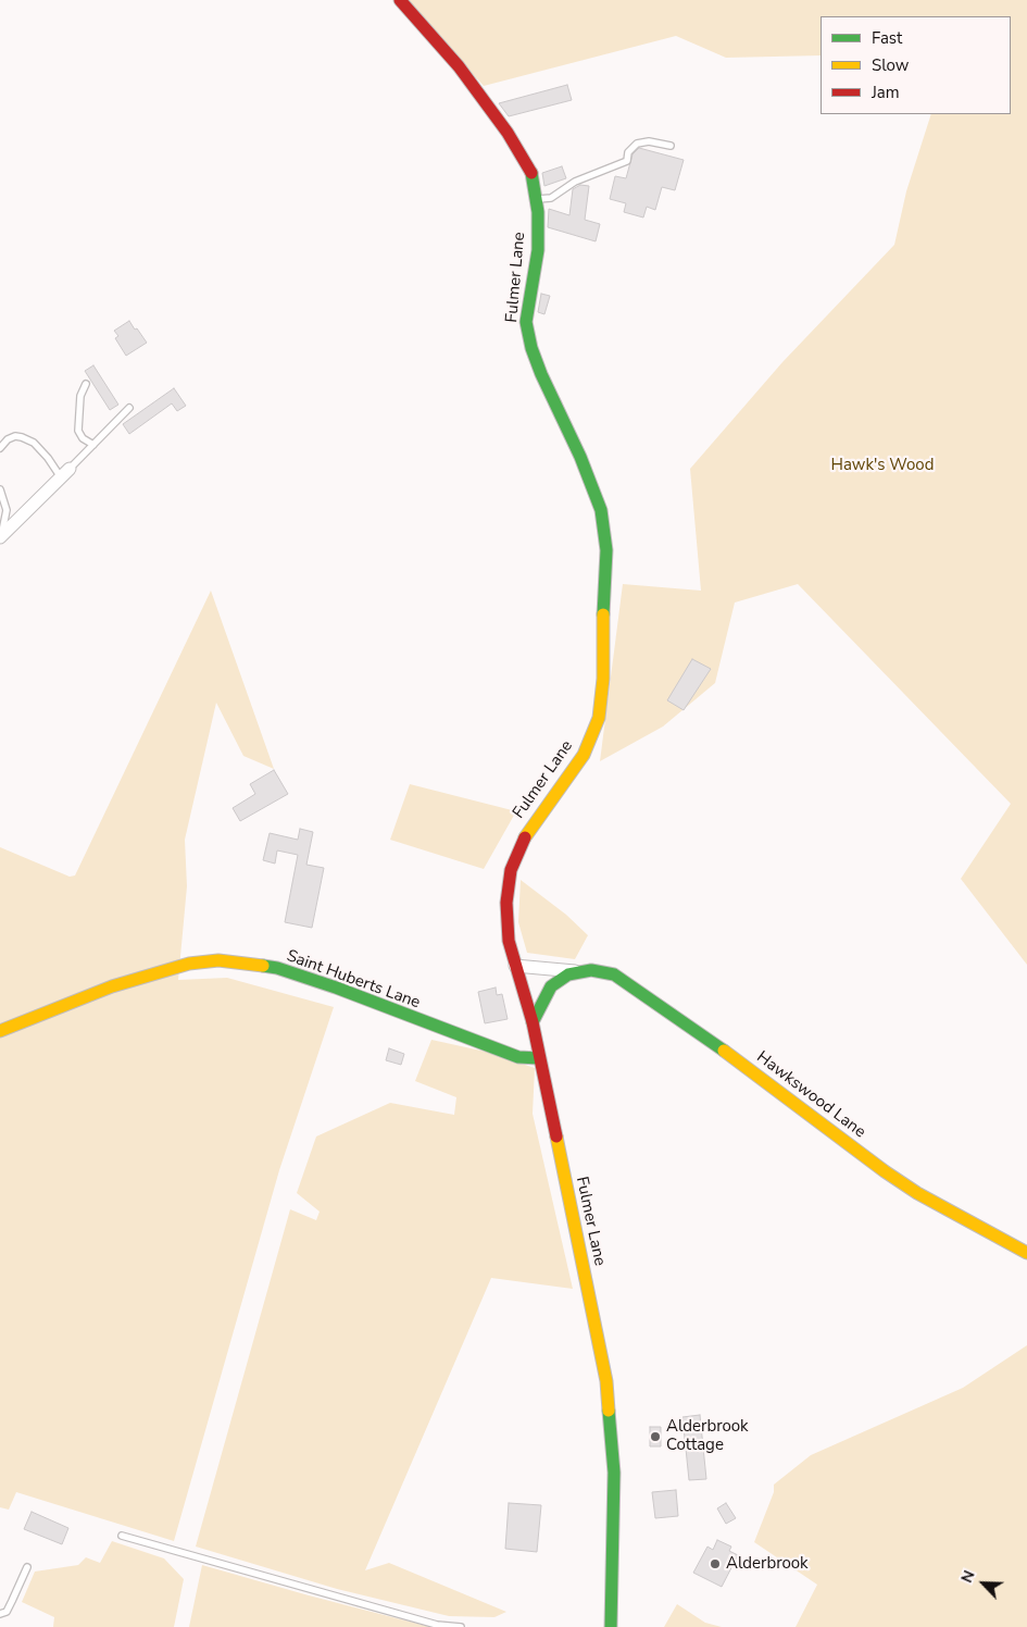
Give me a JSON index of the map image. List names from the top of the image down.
{
  "streets": {
    "street": ["Fulmer Lane", "Saint Huberts Lane", "Hawkswood Lane"]
  },
  "crossings": [
    ["Fulmer Lane", "Saint Huberts Lane"],
    ["Fulmer Lane", "Hawkswood Lane"]
  ],
  "parks": ["Hawk's Wood"],
  "places": ["Alderbrook Cottage", "Alderbrook"],
  "legend": ["Fast", "Slow", "Jam"],
  "north": "top left"
}
